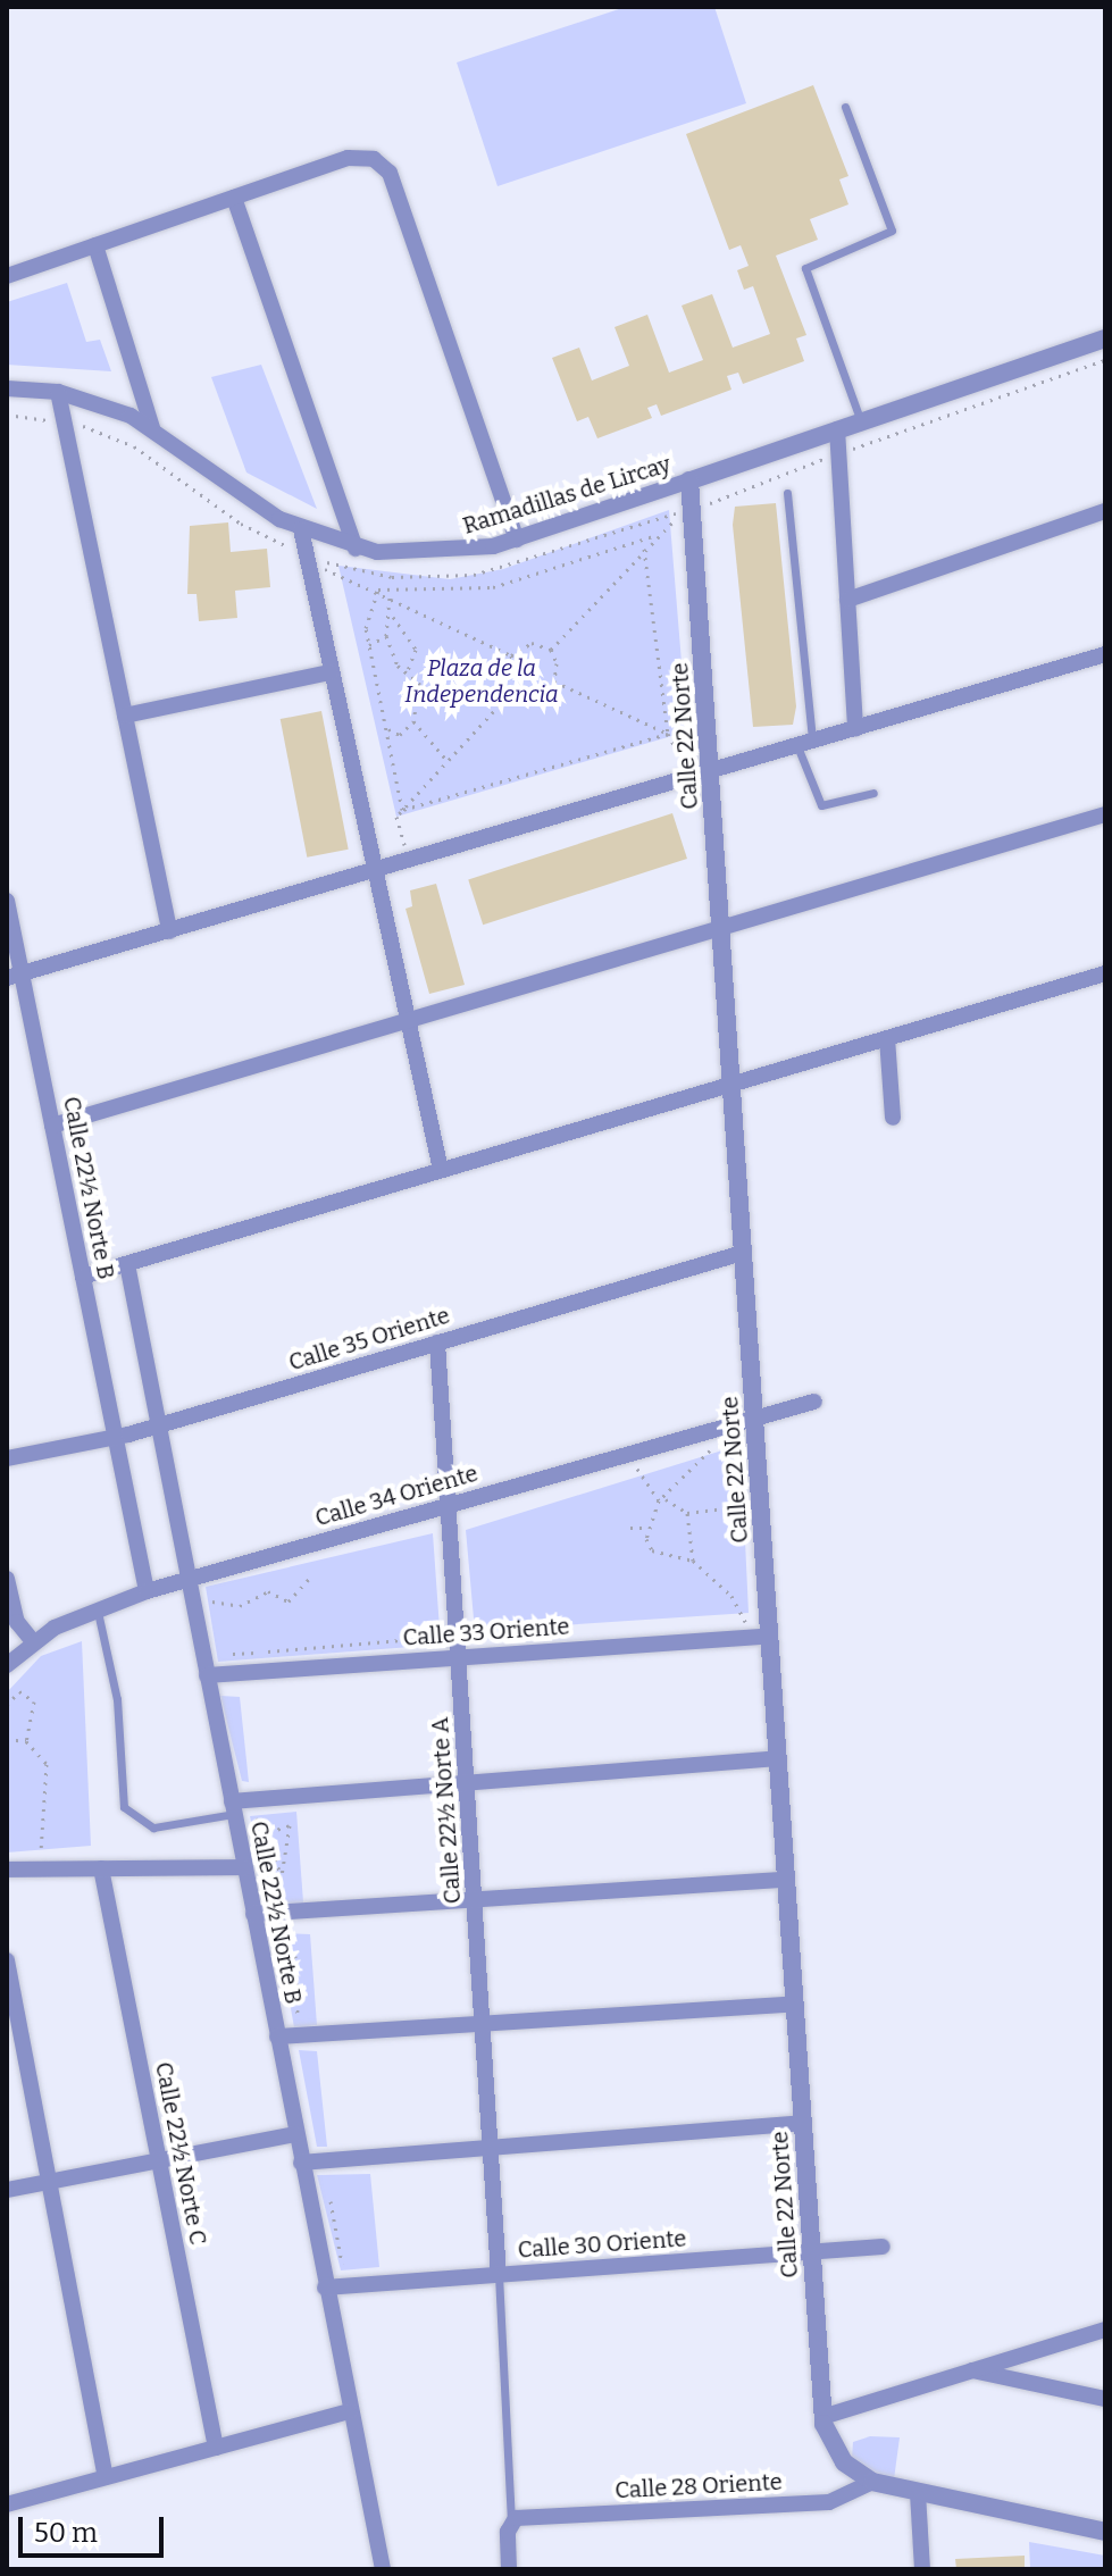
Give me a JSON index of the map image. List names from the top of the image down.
{
  "streets": {
    "street": [
      "Ramadillas de Lircay",
      "Calle 22 Norte",
      "Calle 22½ Norte B",
      "Calle 35 Oriente",
      "Calle 34 Oriente",
      "Calle 33 Oriente",
      "Calle 22½ Norte A",
      "Calle 22½ Norte C",
      "Calle 30 Oriente",
      "Calle 28 Oriente"
    ]
  },
  "crossings": [
    ["Ramadillas de Lircay", "Calle 22 Norte"],
    ["Calle 22 Norte", "Calle 35 Oriente"],
    ["Calle 22 Norte", "Calle 34 Oriente"],
    ["Calle 22 Norte", "Calle 33 Oriente"],
    ["Calle 22 Norte", "Calle 30 Oriente"],
    ["Calle 22 Norte", "Calle 28 Oriente"],
    ["Calle 22½ Norte B", "Calle 35 Oriente"],
    ["Calle 22½ Norte B", "Calle 34 Oriente"],
    ["Calle 22½ Norte B", "Calle 33 Oriente"],
    ["Calle 22½ Norte B", "Calle 30 Oriente"],
    ["Calle 35 Oriente", "Calle 22½ Norte A"],
    ["Calle 34 Oriente", "Calle 22½ Norte A"],
    ["Calle 33 Oriente", "Calle 22½ Norte A"],
    ["Calle 22½ Norte A", "Calle 30 Oriente"]
  ],
  "parks": ["Plaza de la Independencia"],
  "scale_bar": "50 m"
}
